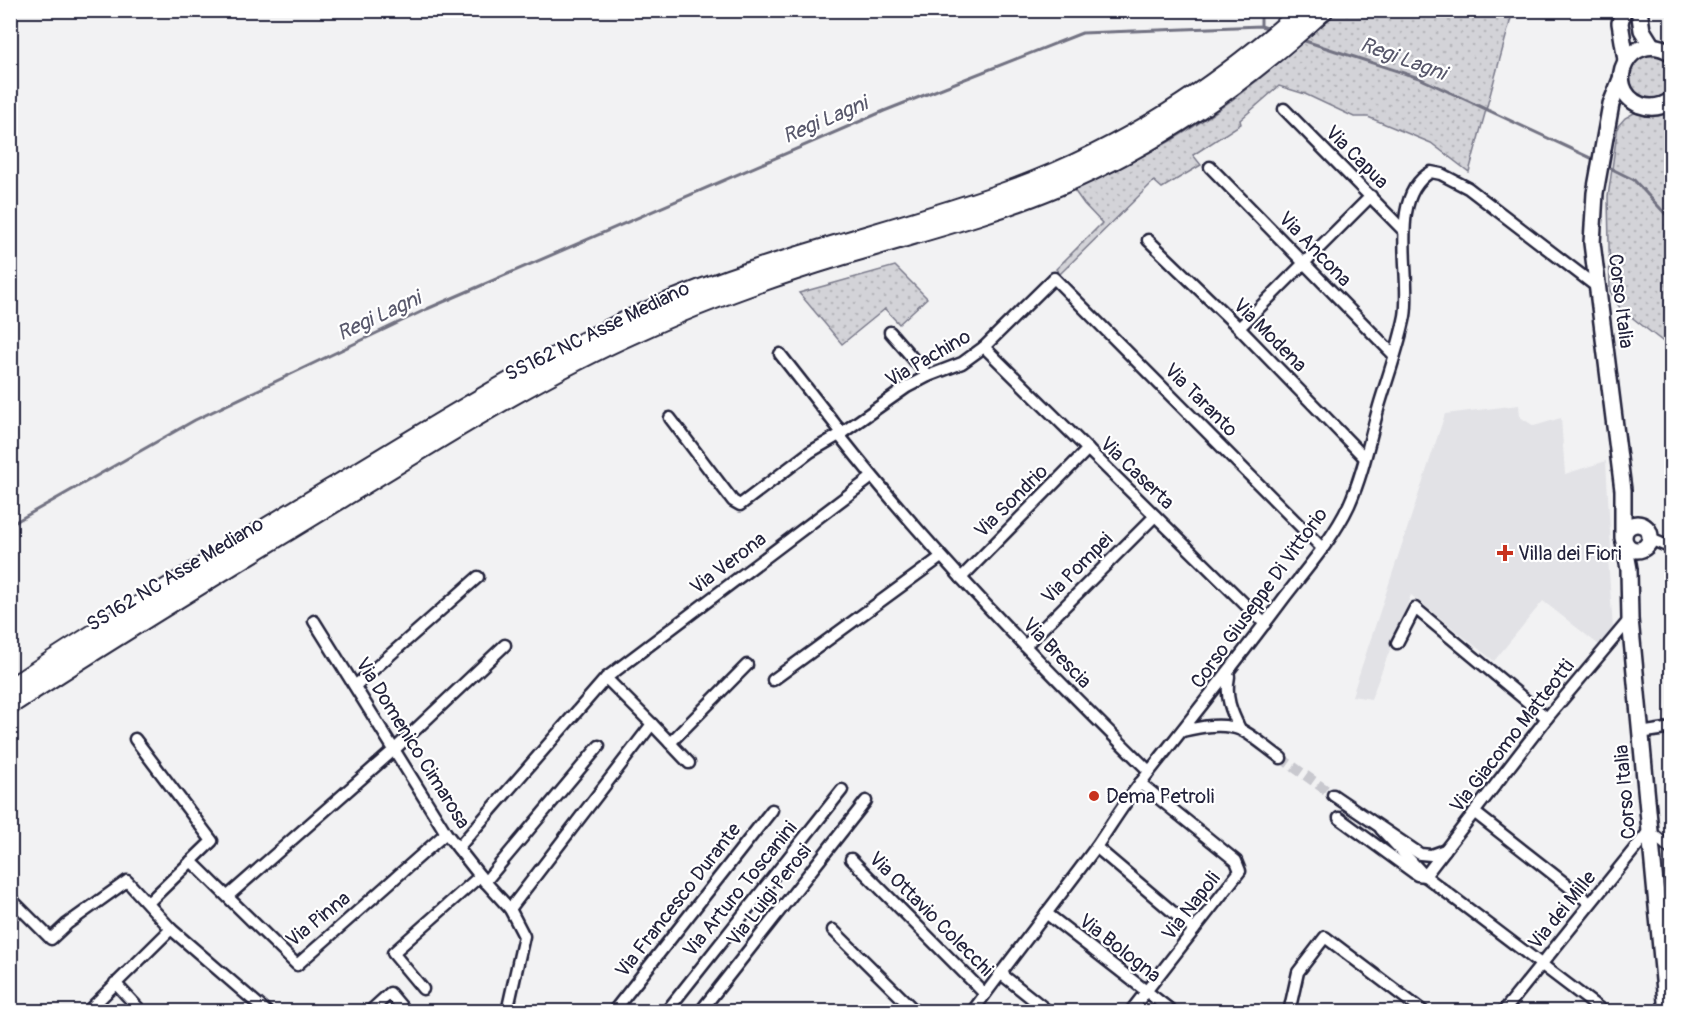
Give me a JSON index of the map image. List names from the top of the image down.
{
  "streets": {
    "highway": ["SS162 NC Asse Mediano"],
    "main road": ["Corso Italia"],
    "street": [
      "Via Capua",
      "Via Ancona",
      "Via Modena",
      "Via Pachino",
      "Via Taranto",
      "Via Caserta",
      "Via Sondrio",
      "Via Verona",
      "Via Pompei",
      "Corso Giuseppe Di Vittorio",
      "Via Brescia",
      "Via Giacomo Matteotti",
      "Via Domenico Cimarosa",
      "Via Arturo Toscanini",
      "Via Luigi Perosi",
      "Via Francesco Durante",
      "Via Napoli",
      "Via dei Mille",
      "Via Ottavio Colecchi",
      "Via Pinna",
      "Via Bologna"
    ]
  },
  "crossings": [
    ["Via Capua", "Corso Giuseppe Di Vittorio"],
    ["Via Ancona", "Corso Giuseppe Di Vittorio"],
    ["Corso Italia", "Corso Giuseppe Di Vittorio"],
    ["Corso Italia", "Via Giacomo Matteotti"],
    ["Corso Italia", "Via dei Mille"],
    ["Via Modena", "Corso Giuseppe Di Vittorio"],
    ["Via Pachino", "Via Taranto"],
    ["Via Pachino", "Via Caserta"],
    ["Via Pachino", "Via Brescia"],
    ["Via Taranto", "Corso Giuseppe Di Vittorio"],
    ["Via Caserta", "Via Sondrio"],
    ["Via Caserta", "Via Pompei"],
    ["Via Caserta", "Corso Giuseppe Di Vittorio"],
    ["Via Sondrio", "Via Brescia"],
    ["Via Verona", "Via Brescia"],
    ["Via Verona", "Via Domenico Cimarosa"],
    ["Via Pompei", "Via Brescia"],
    ["Corso Giuseppe Di Vittorio", "Via Brescia"],
    ["Corso Giuseppe Di Vittorio", "Via Napoli"],
    ["Corso Giuseppe Di Vittorio", "Via Ottavio Colecchi"],
    ["Corso Giuseppe Di Vittorio", "Via Bologna"],
    ["Via Domenico Cimarosa", "Via Pinna"],
    ["Via Napoli", "Via Bologna"]
  ],
  "water": ["Regi Lagni"],
  "places": {
    "health": ["Villa dei Fiori"],
    "other": ["Dema Petroli"]
  }
}
